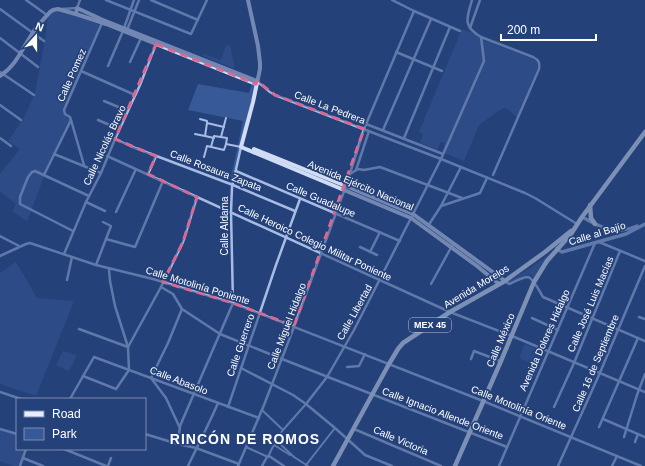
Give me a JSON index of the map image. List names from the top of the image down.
{
  "streets": {
    "main road": [
      "Calle La Pedrera",
      "Avenida Ejército Nacional",
      "Calle Aldama",
      "Avenida Morelos",
      "MEX 45",
      "Calle México"
    ],
    "street": [
      "Calle Pomez",
      "Calle Nicolás Bravo",
      "Calle Rosaura Zapata",
      "Calle Guadalupe",
      "Calle al Bajío",
      "Calle Heroico Colegio Militar Poniente",
      "Calle Motolinía Poniente",
      "Calle José Luis Macías",
      "Calle Libertad",
      "Calle Miguel Hidalgo",
      "Avenida Dolores Hidalgo",
      "Calle Guerrero",
      "Calle 16 de Septiembre",
      "Calle Abasolo",
      "Calle Motolinía Oriente",
      "Calle Ignacio Allende Oriente",
      "Calle Victoria"
    ]
  },
  "crossings": [
    ["Calle Pomez", "Calle La Pedrera"],
    ["Calle La Pedrera", "Calle Nicolás Bravo"],
    ["Calle La Pedrera", "Calle Aldama"],
    ["Calle La Pedrera", "Calle Libertad"],
    ["Calle La Pedrera", "MEX 45"],
    ["Calle Nicolás Bravo", "Calle Heroico Colegio Militar Poniente"],
    ["Calle Nicolás Bravo", "Calle Motolinía Poniente"],
    ["Calle Rosaura Zapata", "Calle Aldama"],
    ["Calle Rosaura Zapata", "Calle Guerrero"],
    ["Avenida Ejército Nacional", "Calle Aldama"],
    ["Avenida Ejército Nacional", "Avenida Morelos"],
    ["Avenida Ejército Nacional", "Calle Libertad"],
    ["Avenida Ejército Nacional", "Calle Miguel Hidalgo"],
    ["Calle Guadalupe", "Calle Aldama"],
    ["Calle Guadalupe", "Calle Libertad"],
    ["Calle Guadalupe", "Calle Miguel Hidalgo"],
    ["Calle Guadalupe", "Calle Guerrero"],
    ["Calle Aldama", "Calle Heroico Colegio Militar Poniente"],
    ["Calle Aldama", "Calle Motolinía Poniente"],
    ["Calle Aldama", "Calle Abasolo"],
    ["Calle Aldama", "Calle Ignacio Allende Oriente"],
    ["Calle al Bajío", "Avenida Morelos"],
    ["Calle al Bajío", "Calle México"],
    ["Calle al Bajío", "Avenida Dolores Hidalgo"],
    ["Calle Heroico Colegio Militar Poniente", "Avenida Morelos"],
    ["Calle Heroico Colegio Militar Poniente", "Calle José Luis Macías"],
    ["Calle Heroico Colegio Militar Poniente", "Calle Libertad"],
    ["Calle Heroico Colegio Militar Poniente", "Calle Miguel Hidalgo"],
    ["Calle Heroico Colegio Militar Poniente", "Calle México"],
    ["Calle Heroico Colegio Militar Poniente", "Avenida Dolores Hidalgo"],
    ["Calle Heroico Colegio Militar Poniente", "Calle Guerrero"],
    ["Calle Heroico Colegio Militar Poniente", "Calle 16 de Septiembre"],
    ["Calle Motolinía Poniente", "Avenida Morelos"],
    ["Calle Motolinía Poniente", "Calle Libertad"],
    ["Calle Motolinía Poniente", "Calle Miguel Hidalgo"],
    ["Calle Motolinía Poniente", "Calle Guerrero"],
    ["Calle Motolinía Poniente", "Calle Motolinía Oriente"],
    ["Avenida Morelos", "MEX 45"],
    ["Avenida Morelos", "Calle México"],
    ["Avenida Morelos", "Calle Motolinía Oriente"],
    ["Avenida Morelos", "Calle Ignacio Allende Oriente"],
    ["Avenida Morelos", "Calle Victoria"],
    ["Calle Libertad", "Calle Ignacio Allende Oriente"],
    ["MEX 45", "Calle México"],
    ["Calle Miguel Hidalgo", "Calle Abasolo"],
    ["Calle Miguel Hidalgo", "Calle Ignacio Allende Oriente"],
    ["Calle México", "Calle Motolinía Oriente"],
    ["Calle México", "Calle Ignacio Allende Oriente"],
    ["Avenida Dolores Hidalgo", "Calle Motolinía Oriente"],
    ["Avenida Dolores Hidalgo", "Calle Ignacio Allende Oriente"],
    ["Calle Guerrero", "Calle Abasolo"],
    ["Calle Guerrero", "Calle Ignacio Allende Oriente"],
    ["Calle 16 de Septiembre", "Calle Motolinía Oriente"]
  ],
  "districts": ["RINCÓN DE ROMOS"],
  "legend": ["Road", "Park"],
  "scale_bar": "200 m",
  "north": "top"
}
